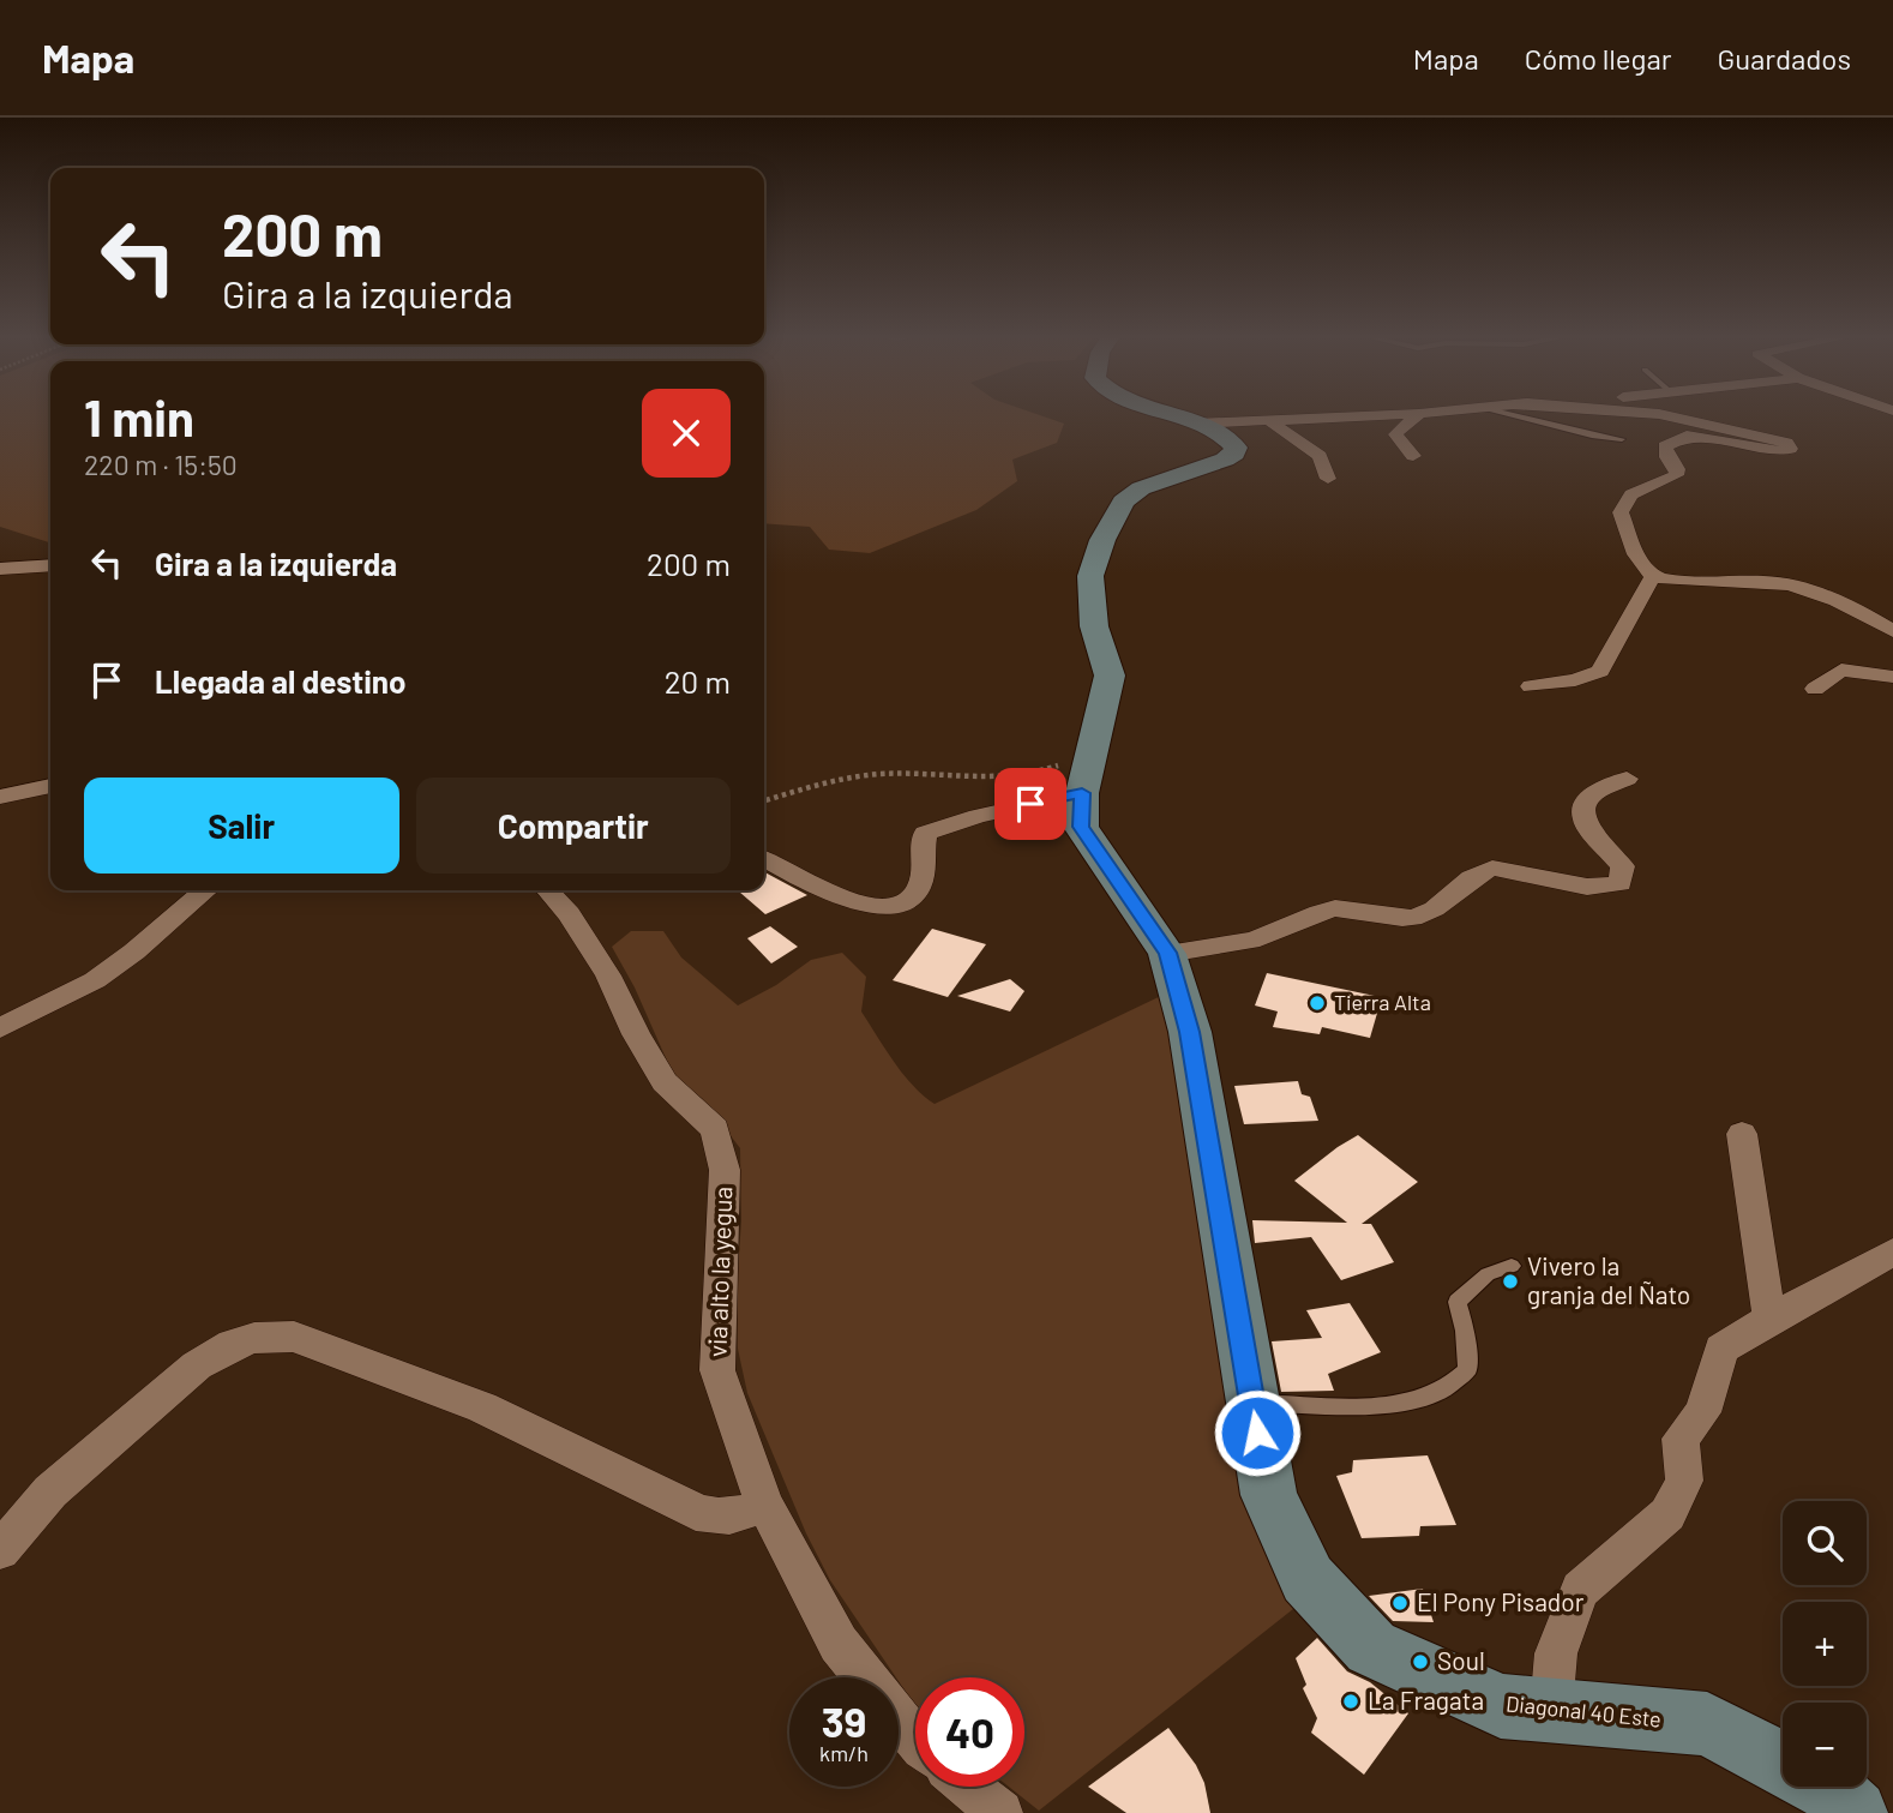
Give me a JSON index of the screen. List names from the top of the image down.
{
  "streets": {
    "street": ["via alto la yegua", "Diagonal 40 Este"]
  },
  "places": [
    "Tierra Alta",
    "Vivero la granja del Ñato",
    "El Pony Pisador",
    "Soul",
    "La Fragata"
  ],
  "page": {
    "header": "Mapa",
    "nav": ["Mapa", "Cómo llegar", "Guardados"],
    "turn": ["200 m", "Gira a la izquierda"],
    "heading": ["1 min", "220 m · 15:50"],
    "list": [
      {
        "name": "Gira a la izquierda",
        "value": "200 m"
      },
      {
        "name": "Llegada al destino",
        "value": "20 m"
      }
    ],
    "buttons": ["Salir", "Compartir"],
    "map_buttons": ["+", "−"],
    "speed": "39 km/h",
    "limit": "40"
  }
}
